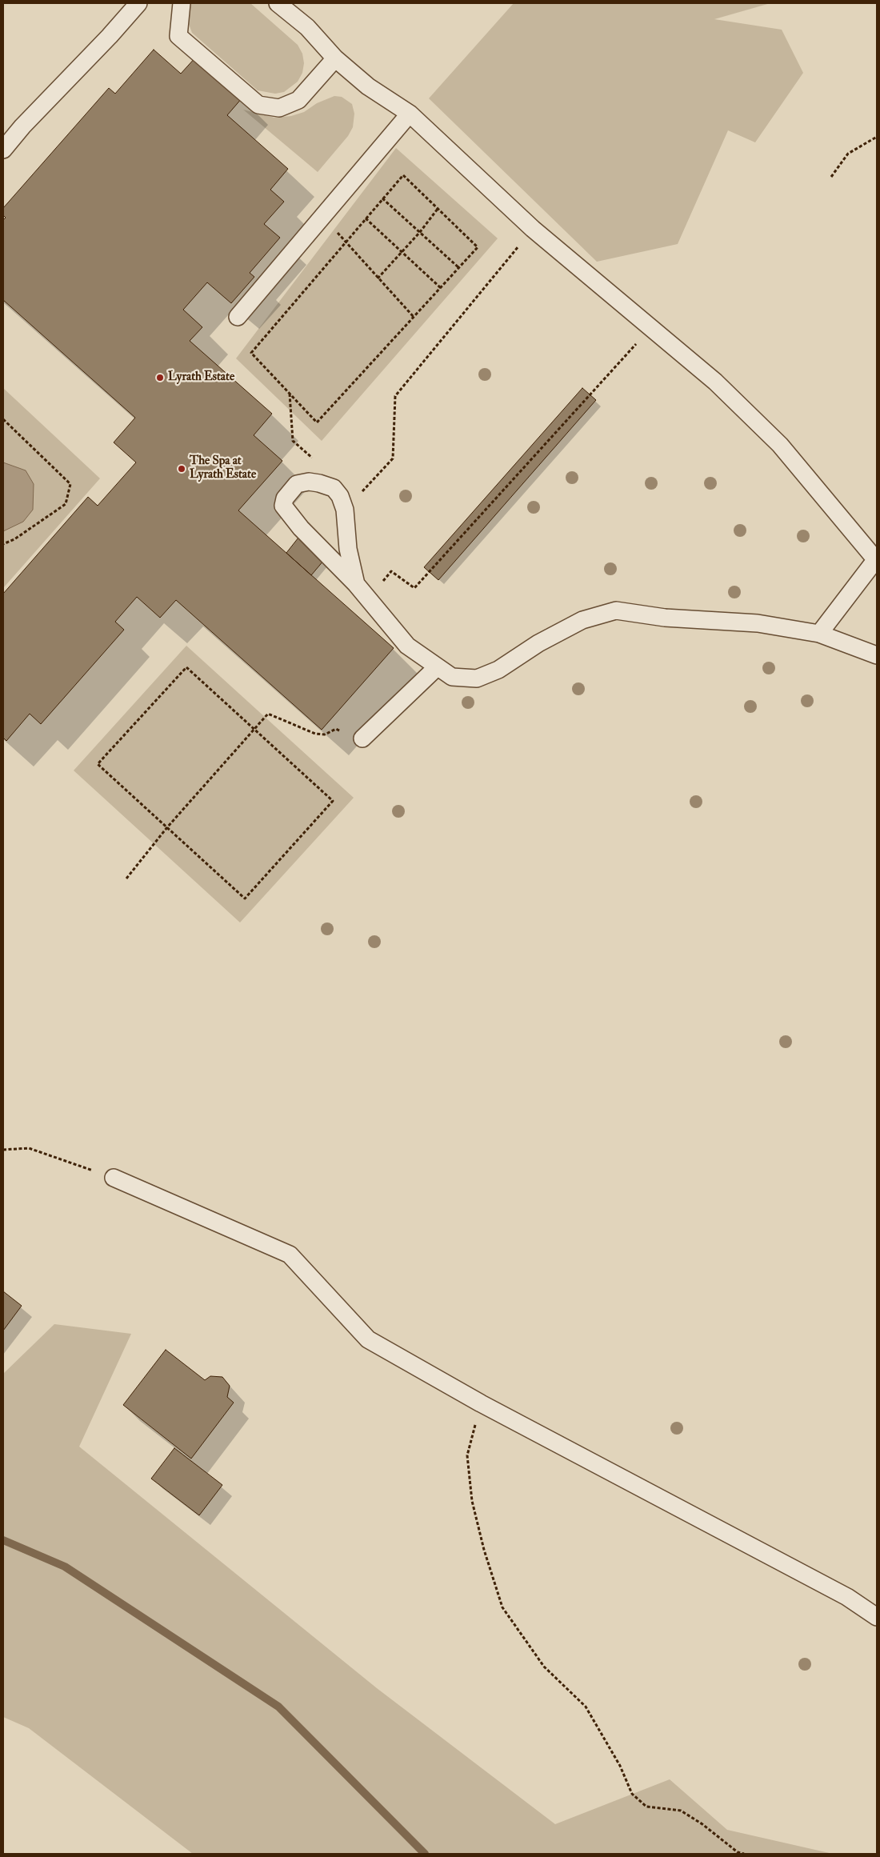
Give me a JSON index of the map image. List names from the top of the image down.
{
  "places": ["Lyrath Estate", "The Spa at Lyrath Estate"]
}
